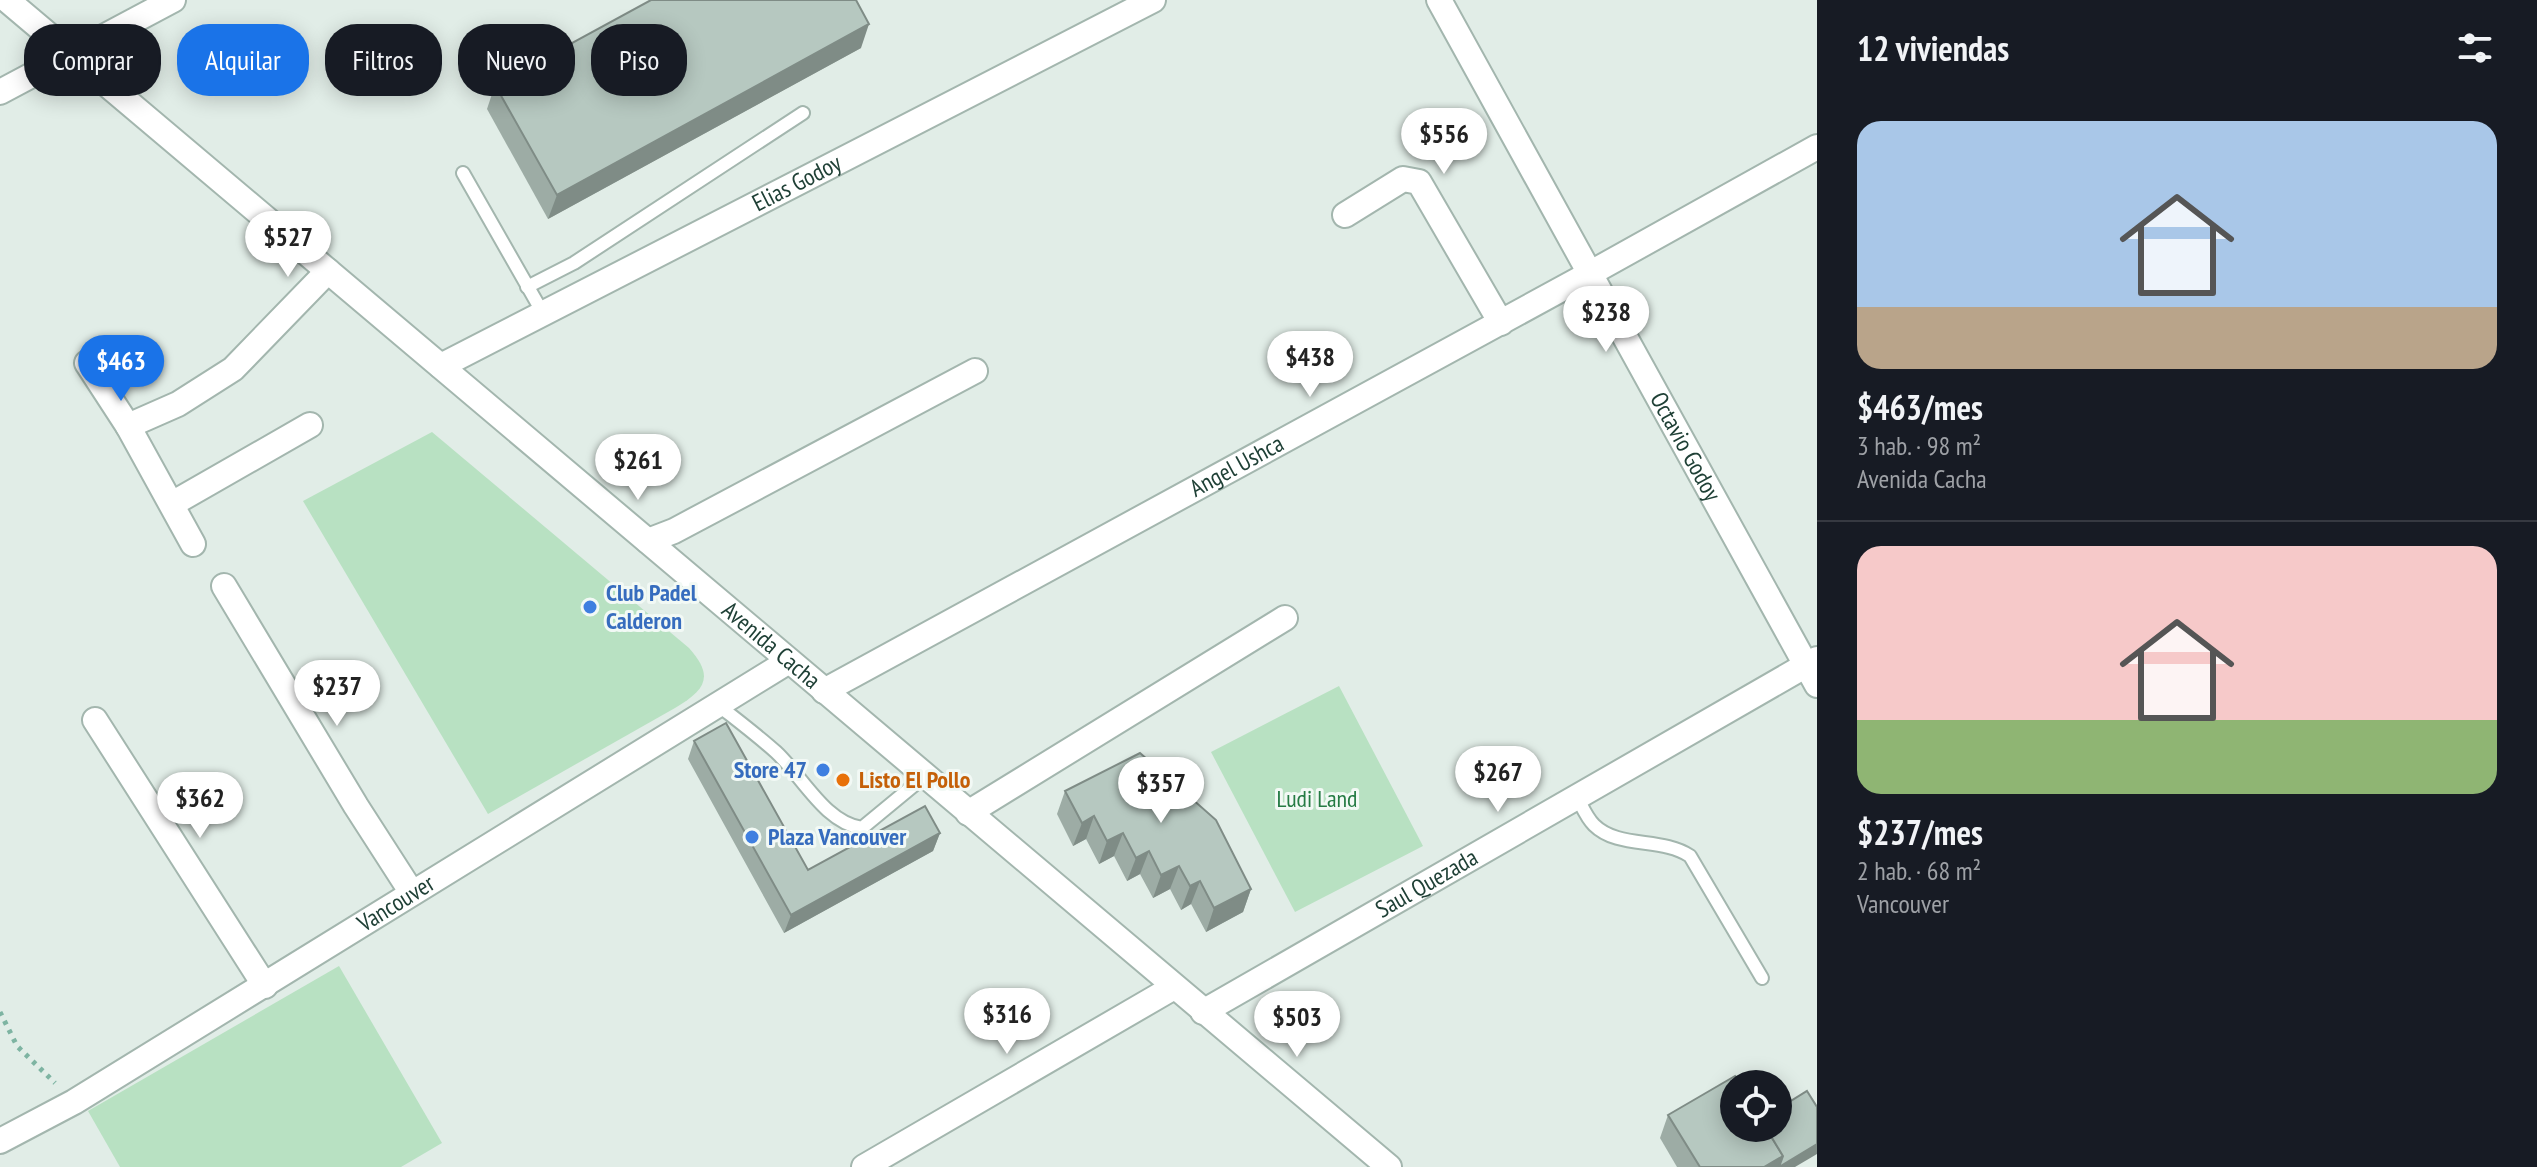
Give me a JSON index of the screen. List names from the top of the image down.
{
  "streets": {
    "street": [
      "Elias Godoy",
      "Octavio Godoy",
      "Angel Ushca",
      "Avenida Cacha",
      "Saul Quezada",
      "Vancouver"
    ]
  },
  "crossings": [
    ["Elias Godoy", "Avenida Cacha"],
    ["Octavio Godoy", "Angel Ushca"],
    ["Octavio Godoy", "Saul Quezada"],
    ["Angel Ushca", "Avenida Cacha"],
    ["Avenida Cacha", "Saul Quezada"],
    ["Avenida Cacha", "Vancouver"]
  ],
  "parks": ["Ludi Land"],
  "places": [
    "Club Padel Calderon",
    "Store 47",
    "Listo El Pollo",
    "Plaza Vancouver"
  ],
  "page": {
    "heading": "12 viviendas",
    "chip": [
      "Comprar",
      "Alquilar",
      "Filtros",
      "Nuevo",
      "Piso"
    ],
    "list": [
      {
        "name": "$463/mes",
        "note": "3 hab. · 98 m² · Avenida Cacha"
      },
      {
        "name": "$237/mes",
        "note": "2 hab. · 68 m² · Vancouver"
      }
    ],
    "price": [
      "$556",
      "$527",
      "$238",
      "$438",
      "$463",
      "$261",
      "$237",
      "$267",
      "$357",
      "$362",
      "$316",
      "$503"
    ]
  }
}
